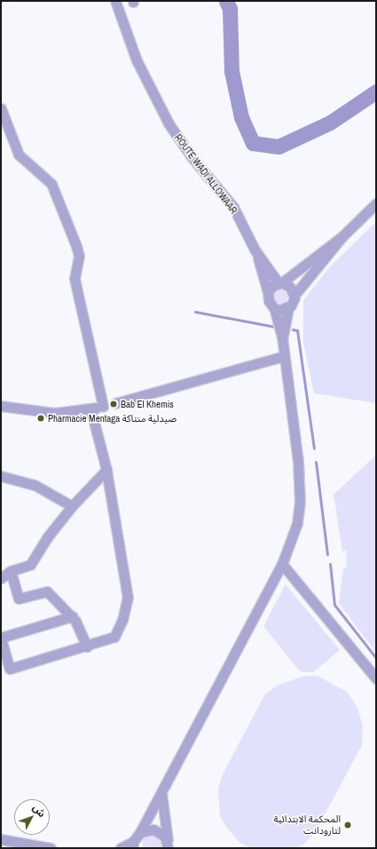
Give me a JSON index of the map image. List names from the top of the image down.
{
  "streets": {
    "street": ["ROUTE WADI ALLOWAAR"]
  },
  "places": ["Bab El Khemis", "Pharmacie Mentaga صيدلية منتاكة", "المحكمة الابتدائية لتارودانت"],
  "north": "top right"
}
